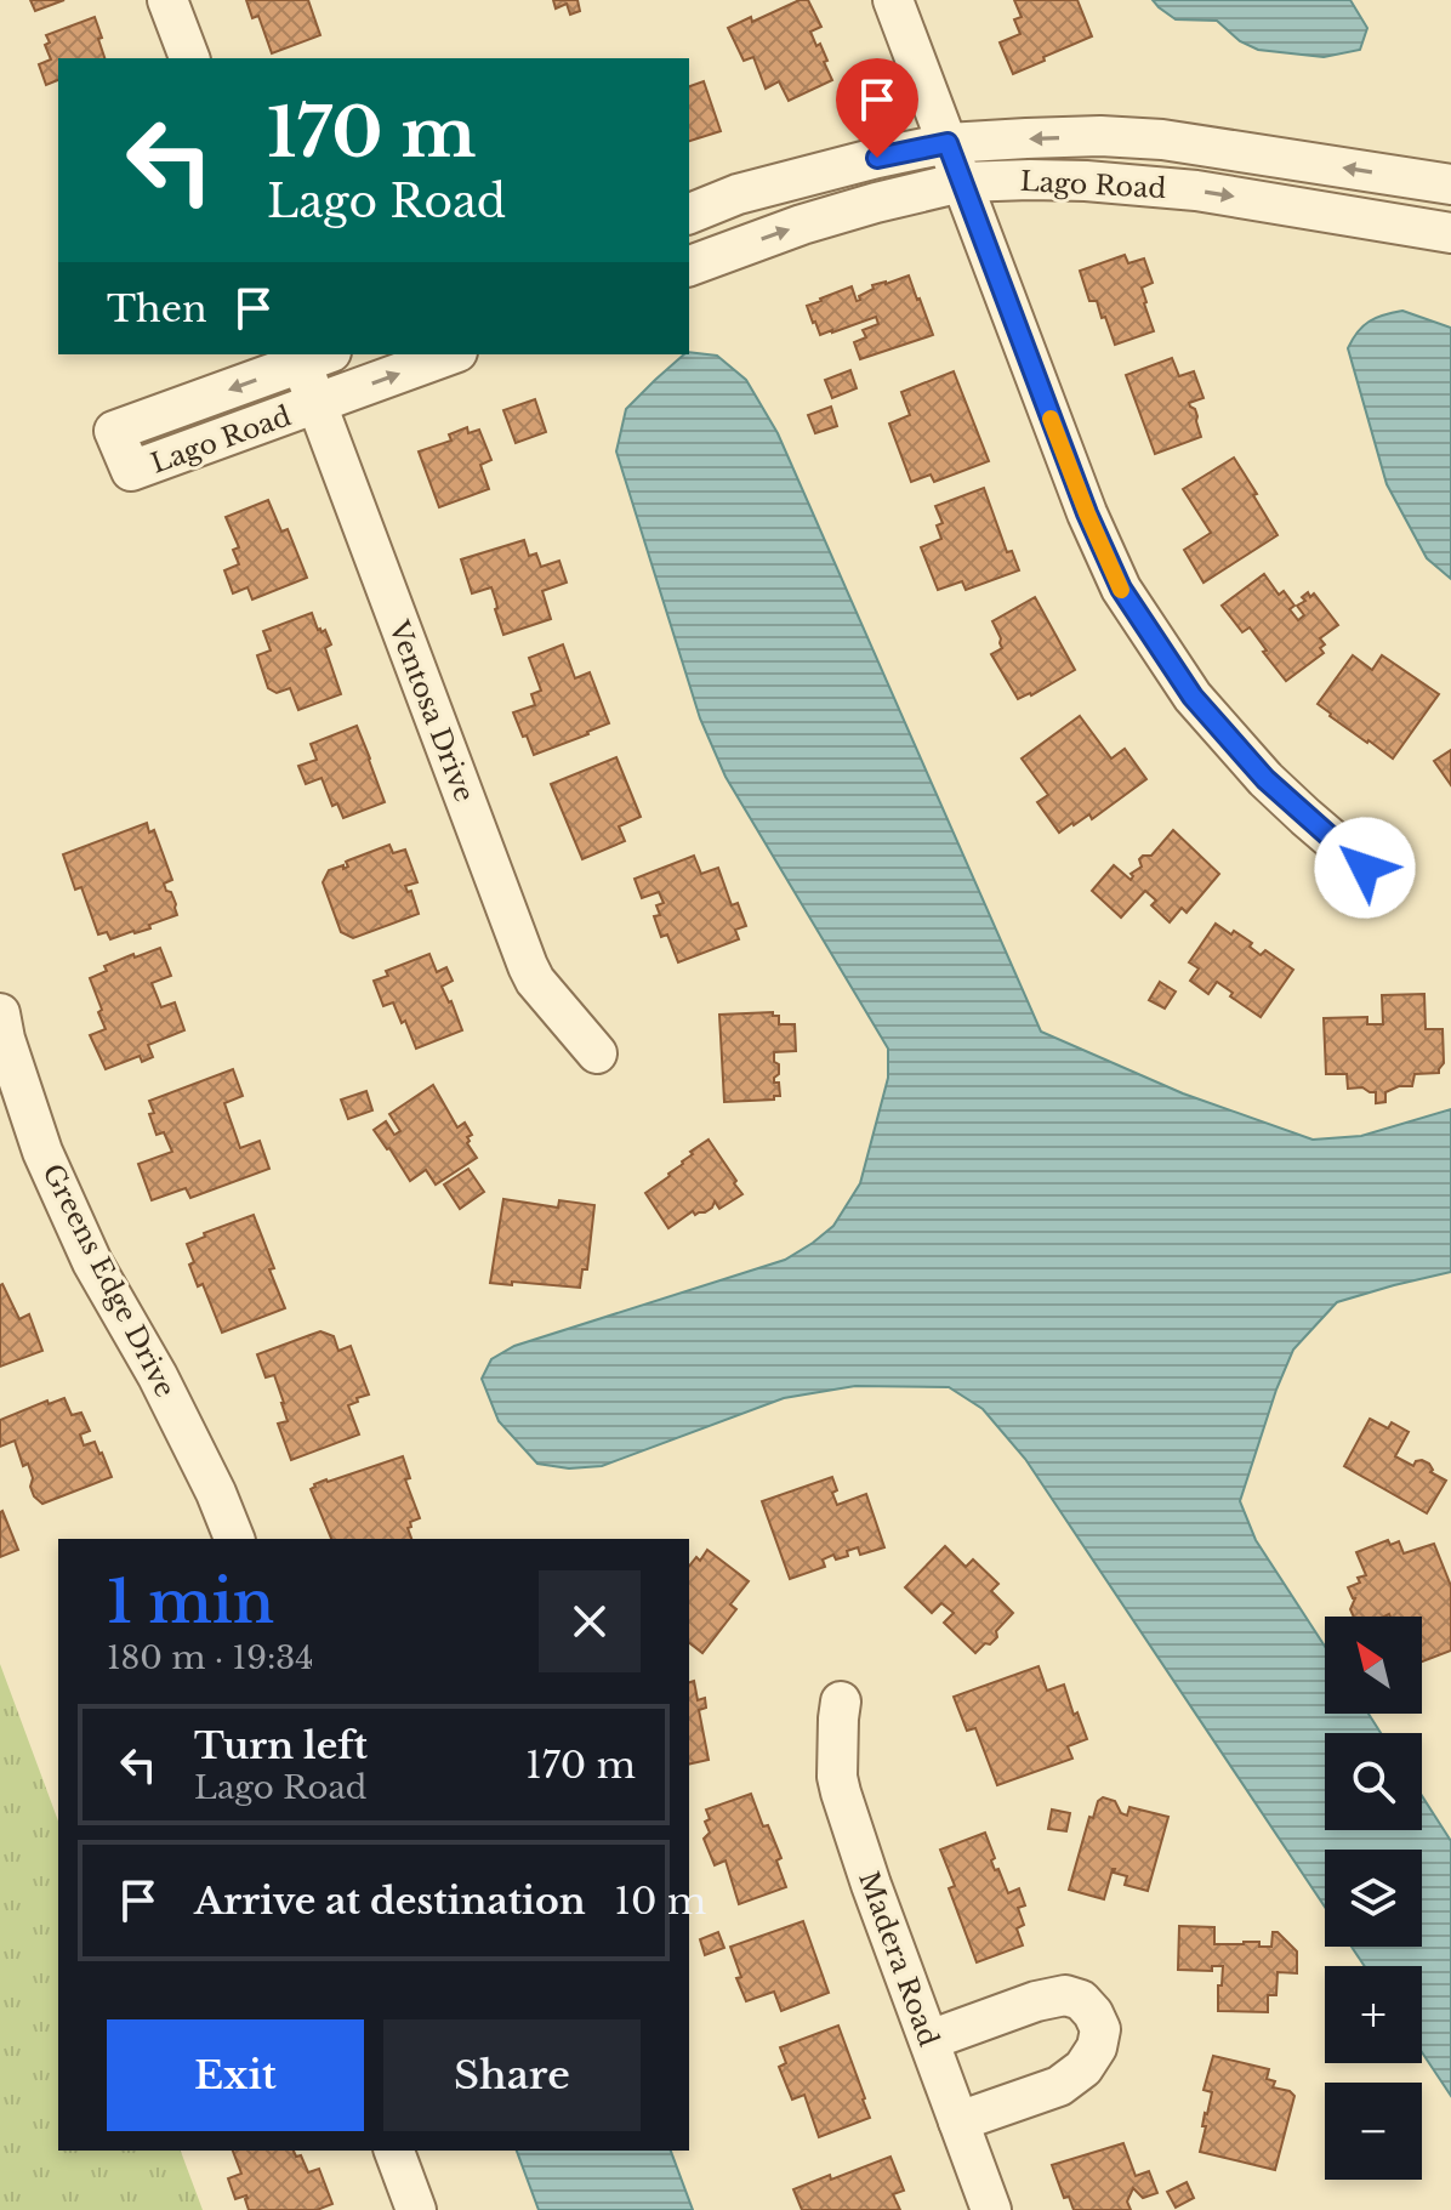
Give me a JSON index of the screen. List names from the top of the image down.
{
  "streets": {
    "street": [
      "Lago Road",
      "Ventosa Drive",
      "Greens Edge Drive",
      "Madera Road"
    ]
  },
  "crossings": [
    ["Lago Road", "Ventosa Drive"]
  ],
  "north": "top left",
  "page": {
    "turn": ["170 m", "Lago Road"],
    "then": "Then",
    "heading": ["1 min", "180 m · 19:34"],
    "map_buttons": ["+", "−"],
    "list": [
      {
        "name": "Turn left",
        "note": "Lago Road",
        "value": "170 m"
      },
      {
        "name": "Arrive at destination",
        "value": "10 m"
      }
    ],
    "buttons": ["Exit", "Share"]
  }
}
